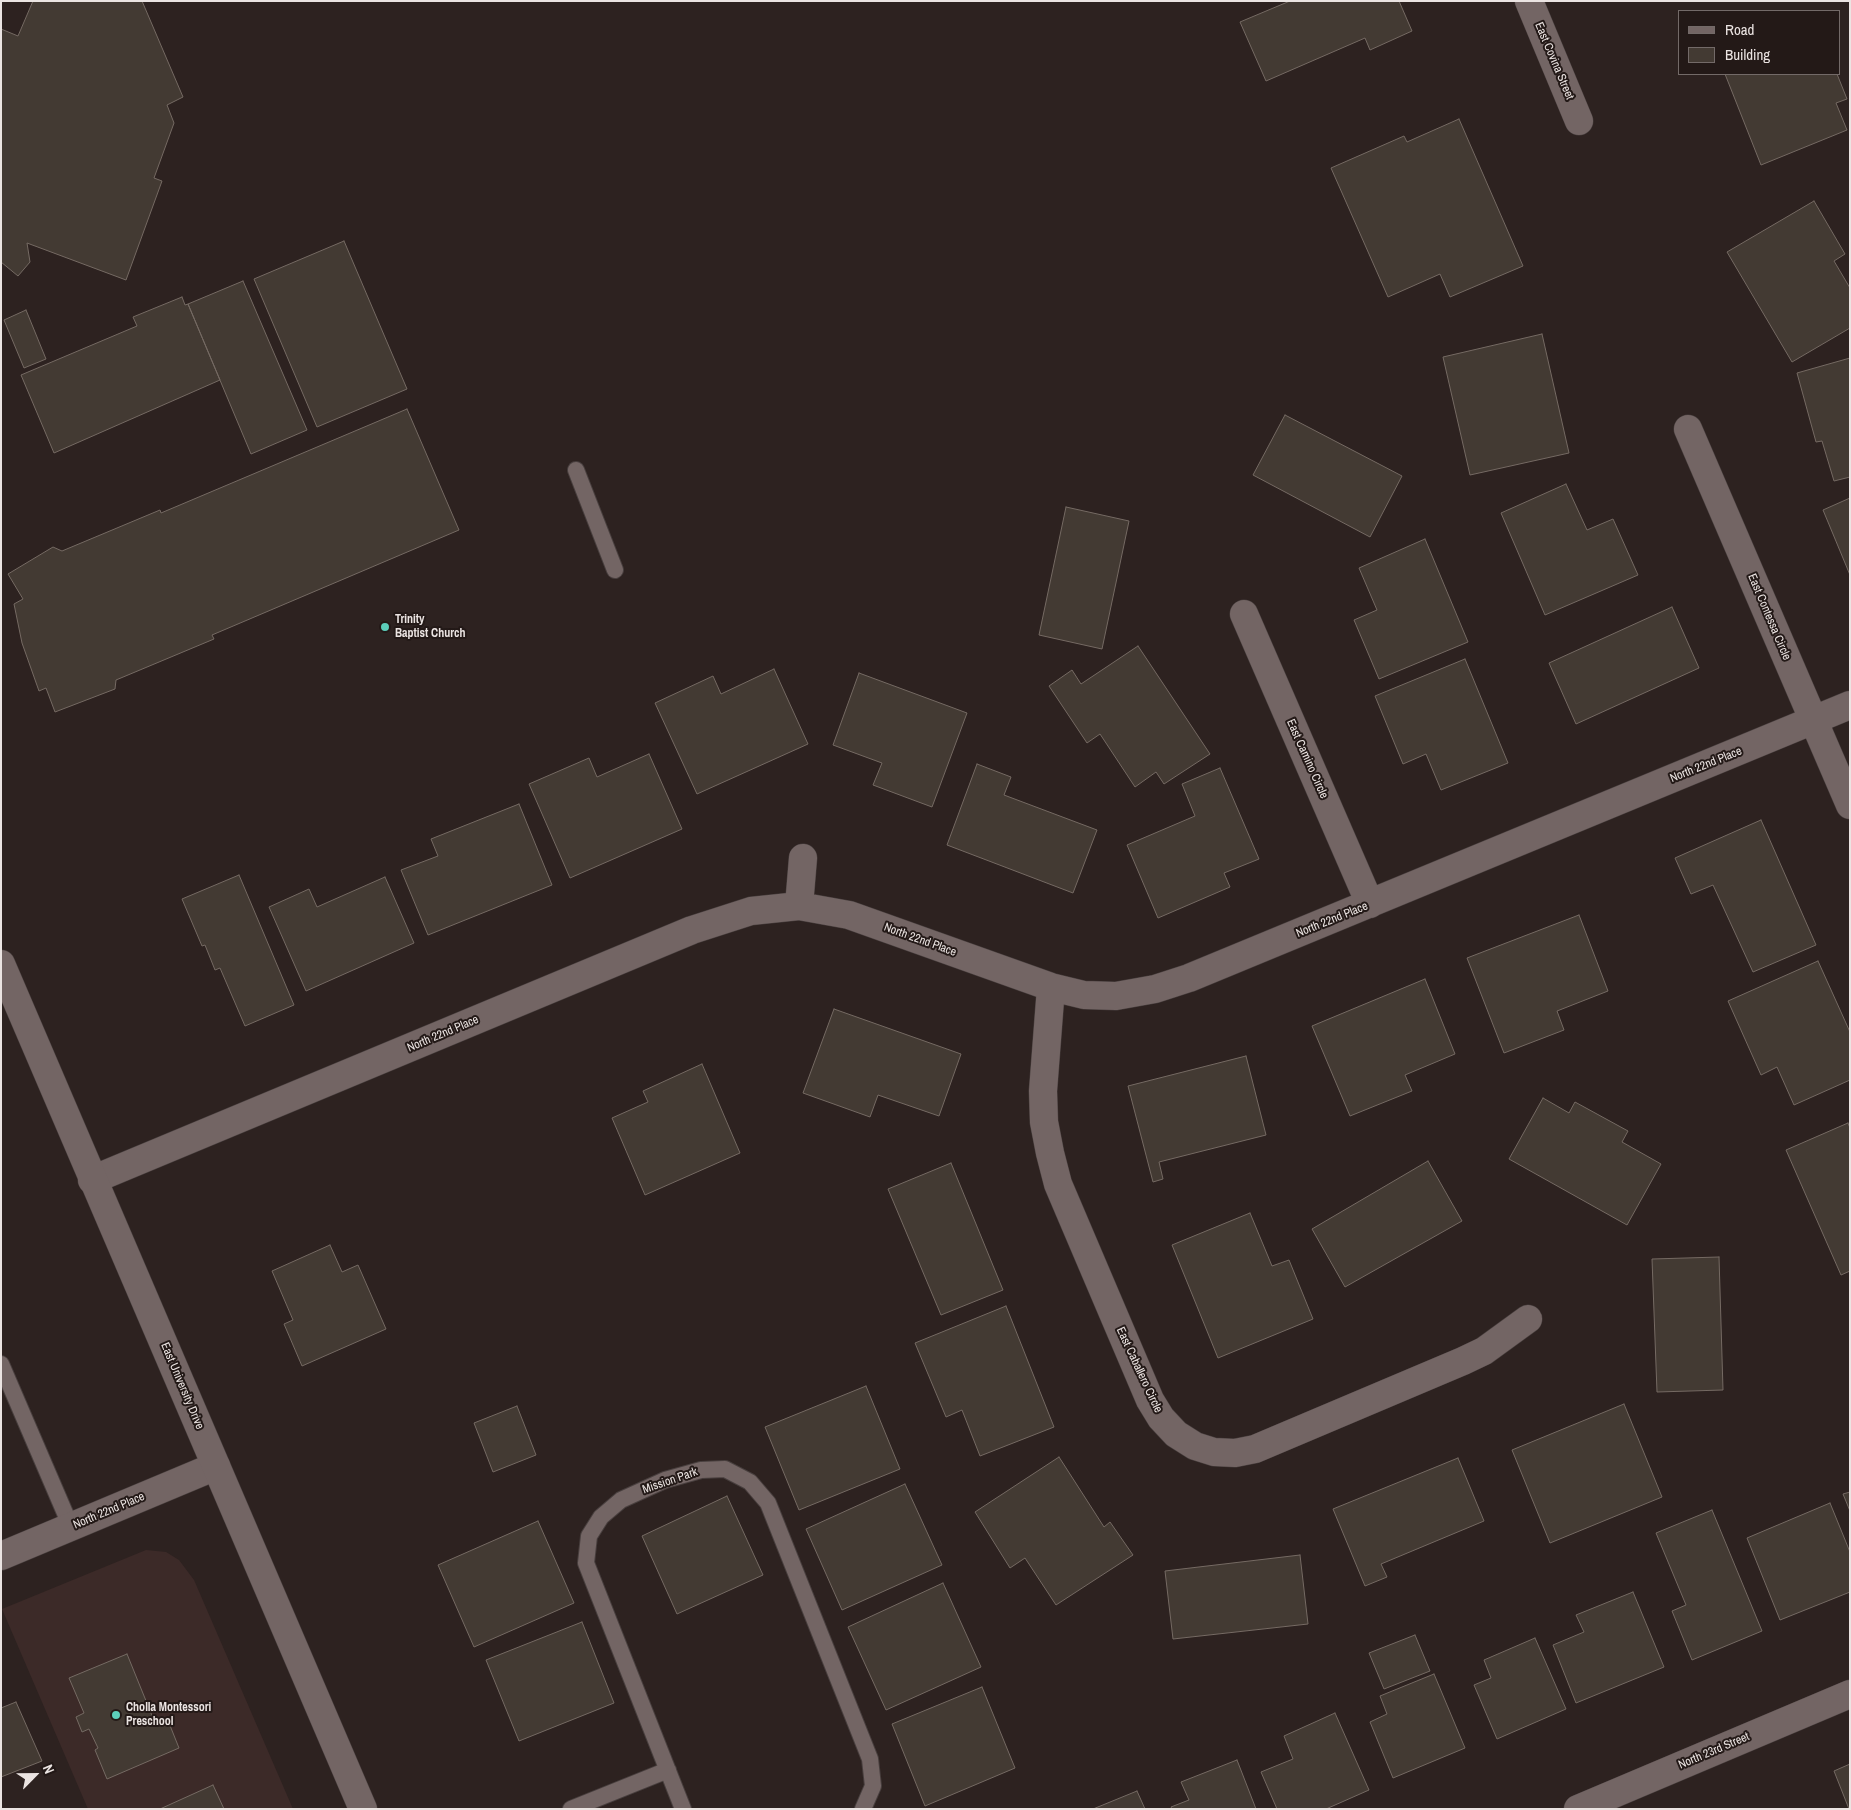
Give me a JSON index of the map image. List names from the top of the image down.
{
  "streets": {
    "street": [
      "East Covina Street",
      "East Contessa Circle",
      "East Camino Circle",
      "North 22nd Place",
      "East Caballero Circle",
      "East University Drive",
      "North 23rd Street"
    ],
    "lane": ["Mission Park"]
  },
  "crossings": [
    ["East Contessa Circle", "North 22nd Place"],
    ["East Camino Circle", "North 22nd Place"],
    ["North 22nd Place", "East Caballero Circle"],
    ["North 22nd Place", "East University Drive"]
  ],
  "places": ["Trinity Baptist Church", "Cholla Montessori Preschool"],
  "legend": ["Road", "Building"],
  "north": "top right"
}
